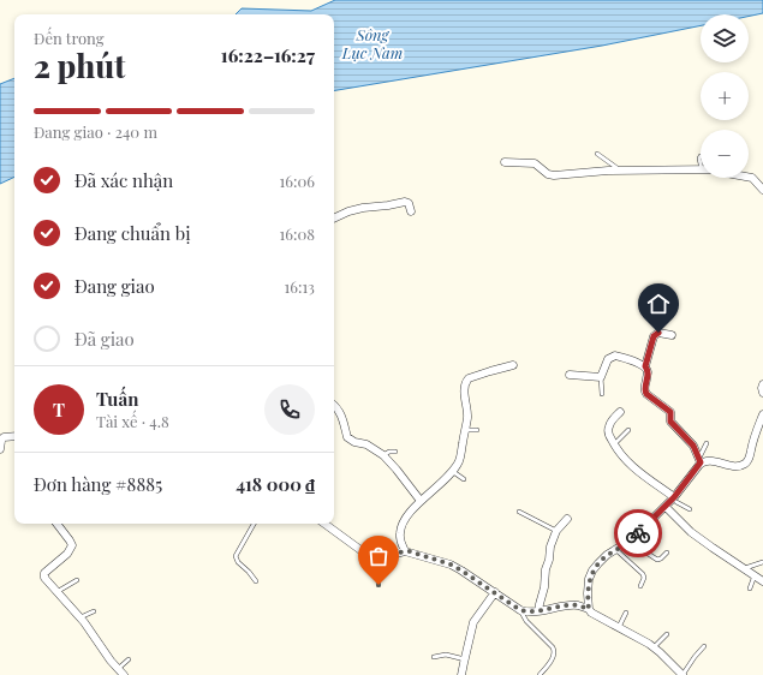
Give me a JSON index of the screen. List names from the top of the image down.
{
  "water": ["Sông Lục Nam"],
  "page": {
    "map_buttons": ["+", "−"],
    "heading": ["2 phút", "Đến trong", "16:22–16:27"],
    "panel": [
      "Tuấn",
      "Tài xế · 4.8",
      "Đơn hàng #8885",
      "418 000 ₫"
    ],
    "bar": "Đang giao · 240 m",
    "list": [
      ["Đã xác nhận", "16:06"],
      ["Đang chuẩn bị", "16:08"],
      ["Đang giao", "16:13"],
      "Đã giao"
    ],
    "round": "T"
  }
}
